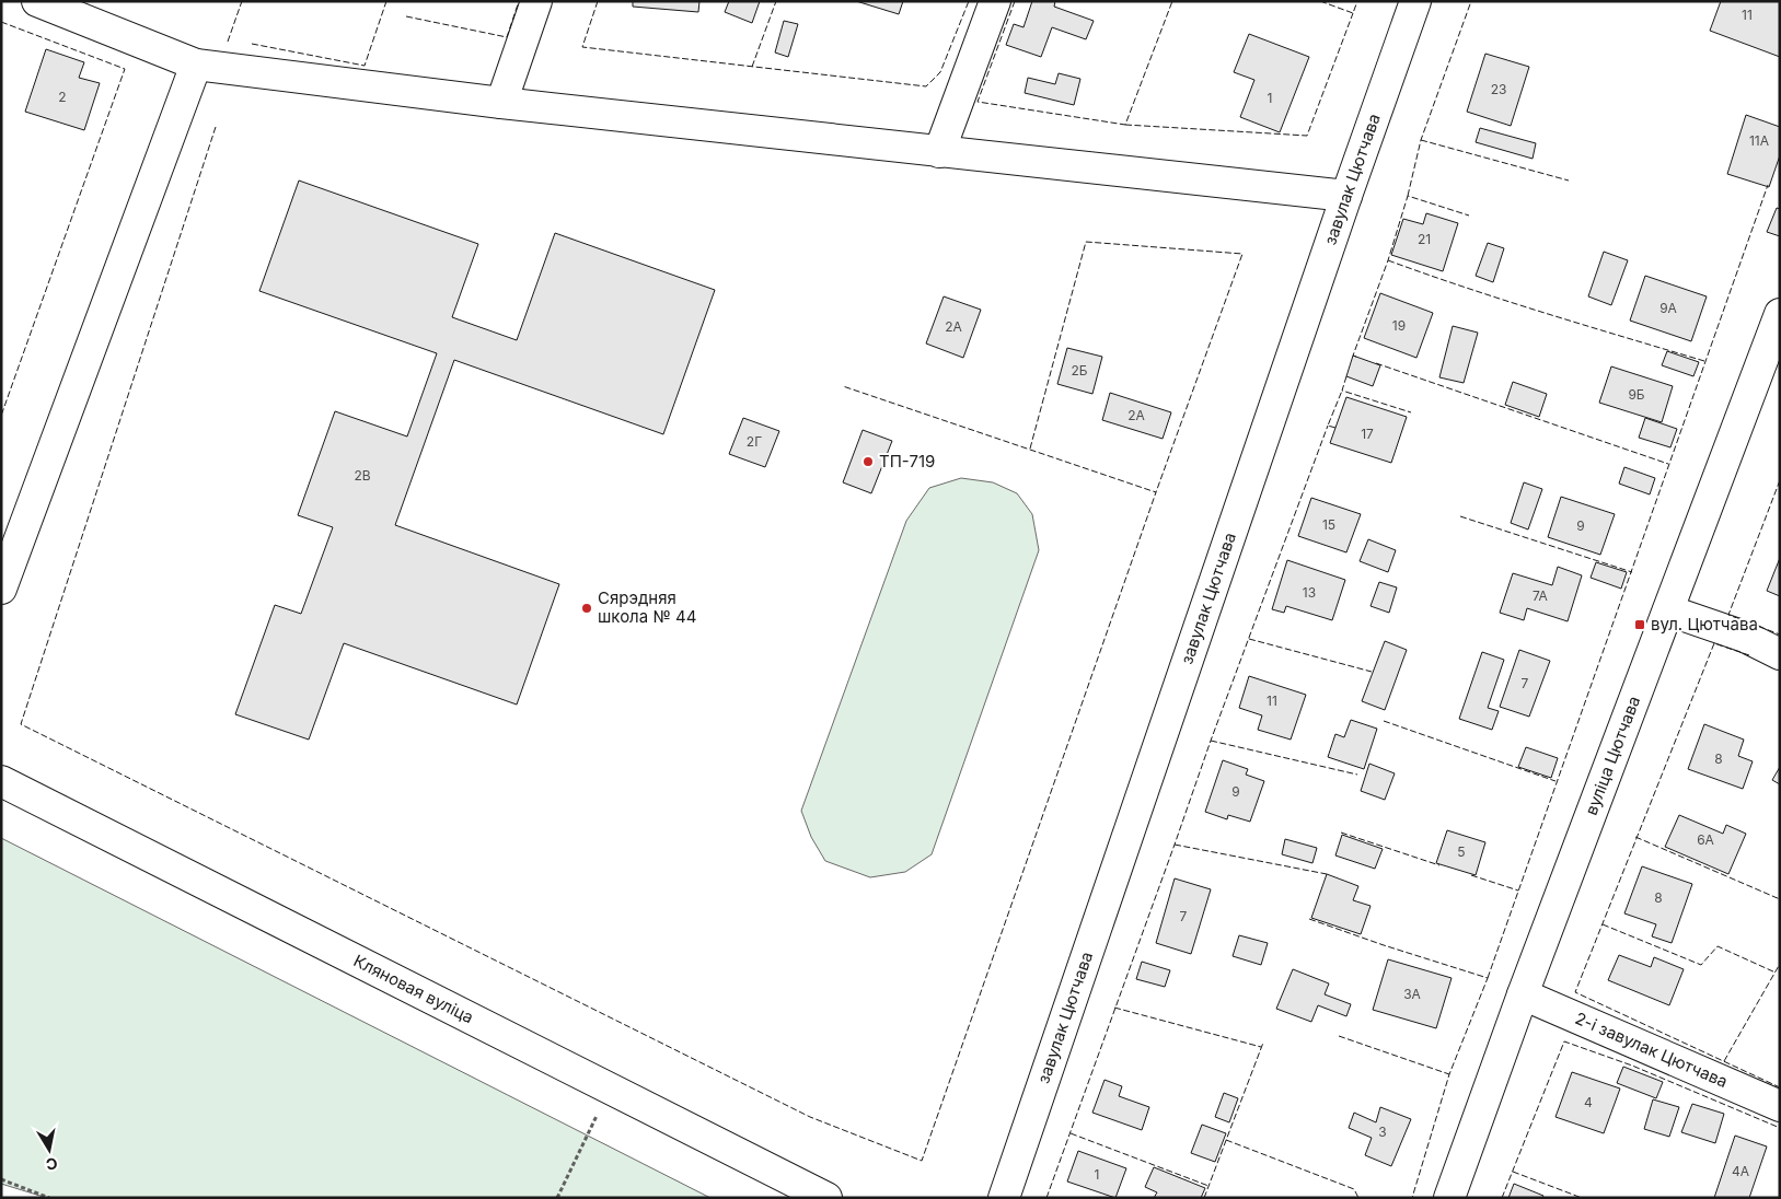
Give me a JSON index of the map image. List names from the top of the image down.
{
  "streets": {
    "street": [
      "завулак Цютчава",
      "вуліца Цютчава",
      "Кляновая вуліца",
      "2-і завулак Цютчава"
    ]
  },
  "crossings": [
    ["вуліца Цютчава", "2-і завулак Цютчава"]
  ],
  "places": {
    "other": ["ТП-719", "Сярэдняя школа № 44"],
    "transit": ["вул. Цютчава"]
  },
  "house_numbers": [
    "11",
    "23",
    "2",
    "1",
    "11А",
    "21",
    "9А",
    "19",
    "2А",
    "2Б",
    "9Б",
    "2А",
    "17",
    "2Г",
    "2В",
    "15",
    "9",
    "13",
    "7А",
    "7",
    "11",
    "8",
    "9",
    "6А",
    "5",
    "8",
    "7",
    "3А",
    "4",
    "3",
    "4А",
    "1"
  ],
  "north": "bottom"
}
